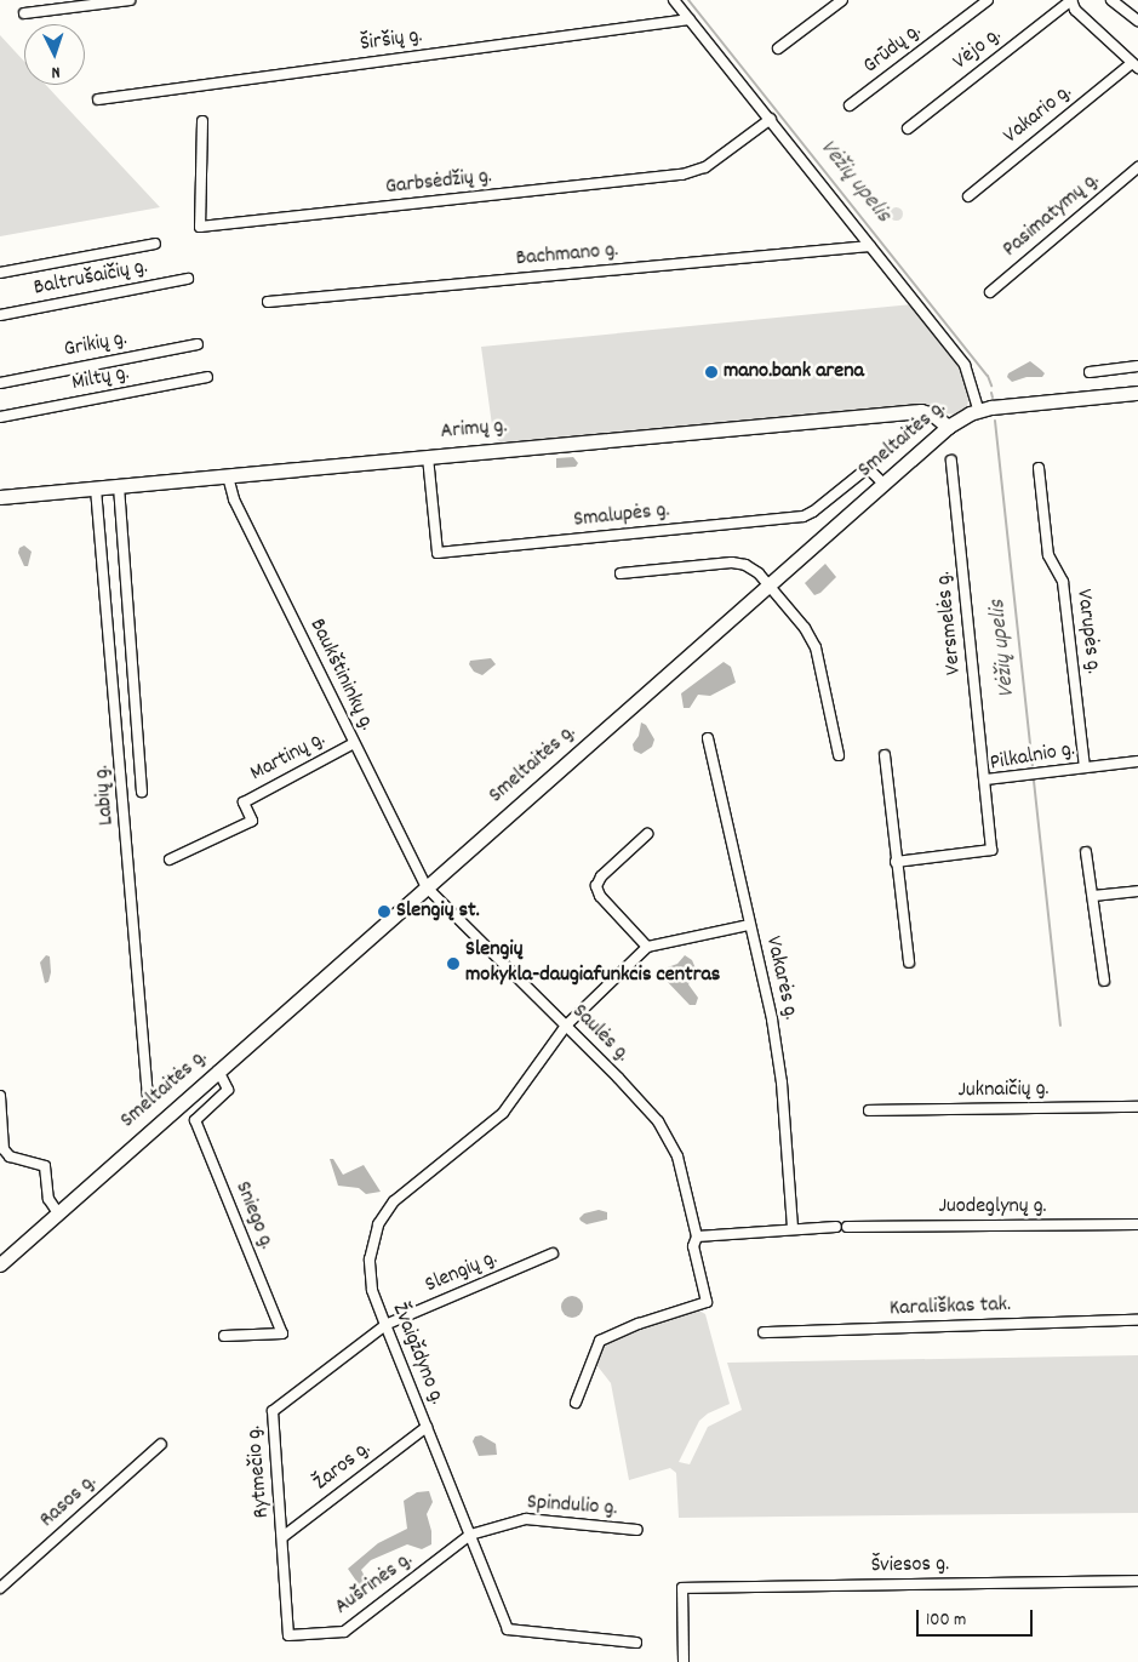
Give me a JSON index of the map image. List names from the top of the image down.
{
  "streets": {
    "main road": ["Arimų g.", "Smeltaitės g."],
    "street": [
      "Širšių g.",
      "Grūdų g.",
      "Vėjo g.",
      "Vakario g.",
      "Garbsėdžių g.",
      "Pasimatymų g.",
      "Bachmano g.",
      "Baltrušaičių g.",
      "Grikių g.",
      "Miltų g.",
      "Smalupės g.",
      "Versmelės g.",
      "Varupės g.",
      "Baukštininkų g.",
      "Martinų g.",
      "Pilkalnio g.",
      "Labių g.",
      "Vakarės g.",
      "Saulės g.",
      "Juknaičių g.",
      "Juodeglynų g.",
      "Sniego g.",
      "Slengių g.",
      "Karališkas tak.",
      "Žvaigždyno g.",
      "Žaros g.",
      "Rytmečio g.",
      "Rasos g.",
      "Spindulio g.",
      "Šviesos g.",
      "Aušrinės g."
    ]
  },
  "crossings": [
    ["Arimų g.", "Smeltaitės g."],
    ["Arimų g.", "Smalupės g."],
    ["Arimų g.", "Baukštininkų g."],
    ["Arimų g.", "Labių g."],
    ["Smeltaitės g.", "Smalupės g."],
    ["Smeltaitės g.", "Baukštininkų g."],
    ["Smeltaitės g.", "Saulės g."],
    ["Smeltaitės g.", "Sniego g."],
    ["Versmelės g.", "Pilkalnio g."],
    ["Varupės g.", "Pilkalnio g."],
    ["Baukštininkų g.", "Martinų g."],
    ["Baukštininkų g.", "Saulės g."],
    ["Saulės g.", "Žvaigždyno g."],
    ["Slengių g.", "Žvaigždyno g."],
    ["Slengių g.", "Rytmečio g."],
    ["Žvaigždyno g.", "Žaros g."],
    ["Žvaigždyno g.", "Rytmečio g."],
    ["Žvaigždyno g.", "Spindulio g."],
    ["Žvaigždyno g.", "Aušrinės g."],
    ["Žaros g.", "Rytmečio g."],
    ["Rytmečio g.", "Aušrinės g."],
    ["Spindulio g.", "Aušrinės g."]
  ],
  "water": ["Vėžių upelis"],
  "places": ["mano.bank arena", "Slengių st.", "Slengių mokykla-daugiafunkcis centras"],
  "scale_bar": "100 m",
  "north": "bottom"
}
